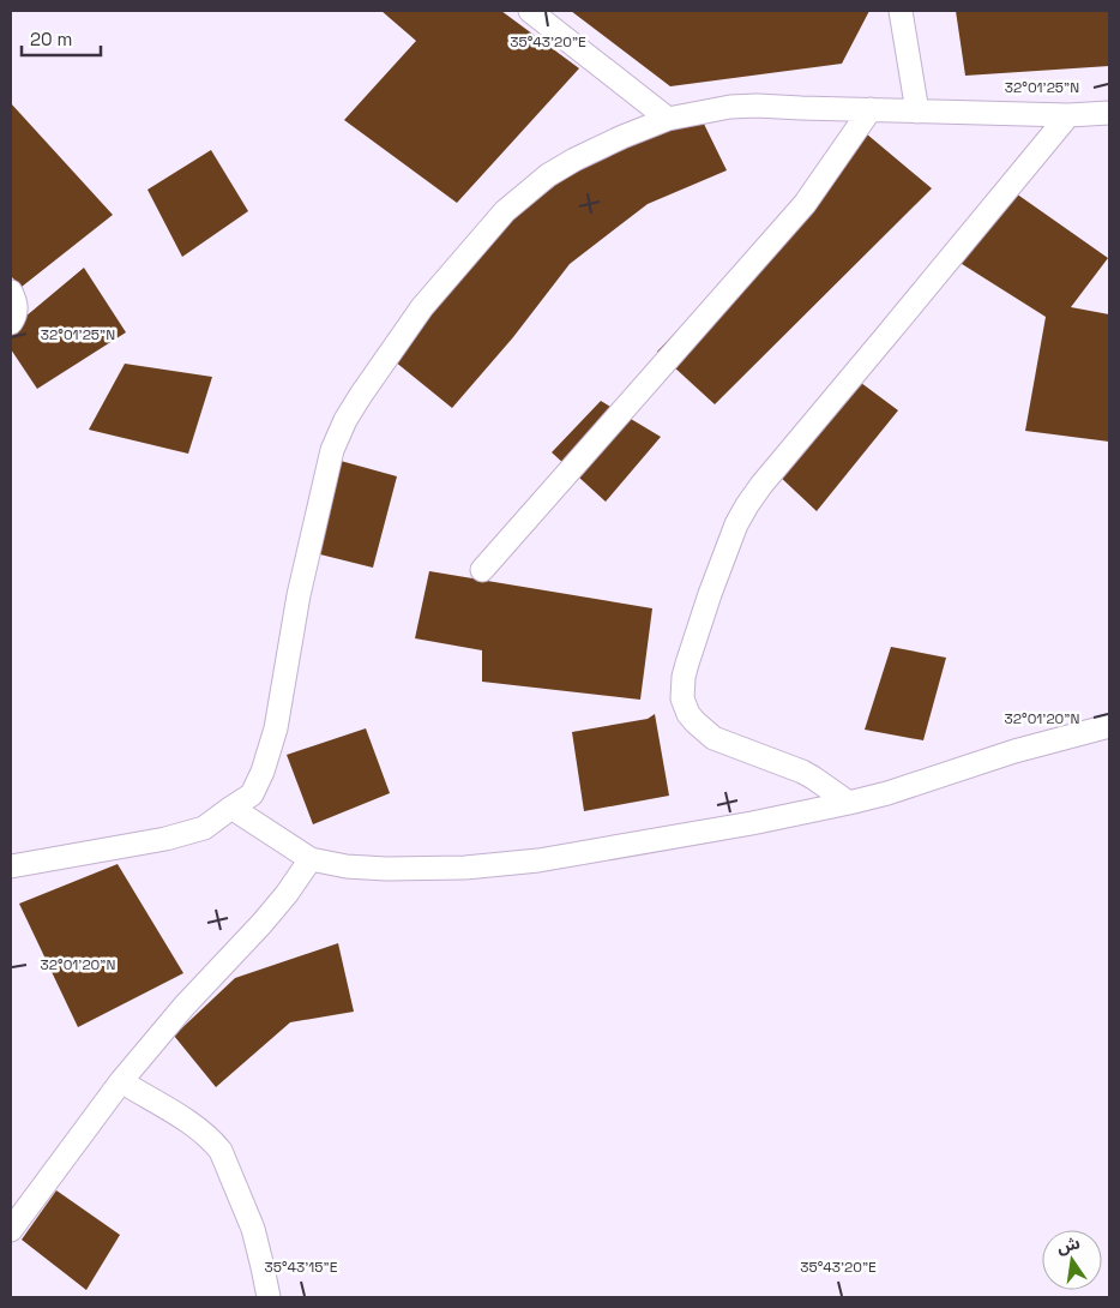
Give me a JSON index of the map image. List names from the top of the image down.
{
  "scale_bar": "20 m",
  "north": "top",
  "coordinates": [
    "35°43'20\"E",
    "32°01'25\"N",
    "32°01'20\"N",
    "35°43'15\"E"
  ]
}
